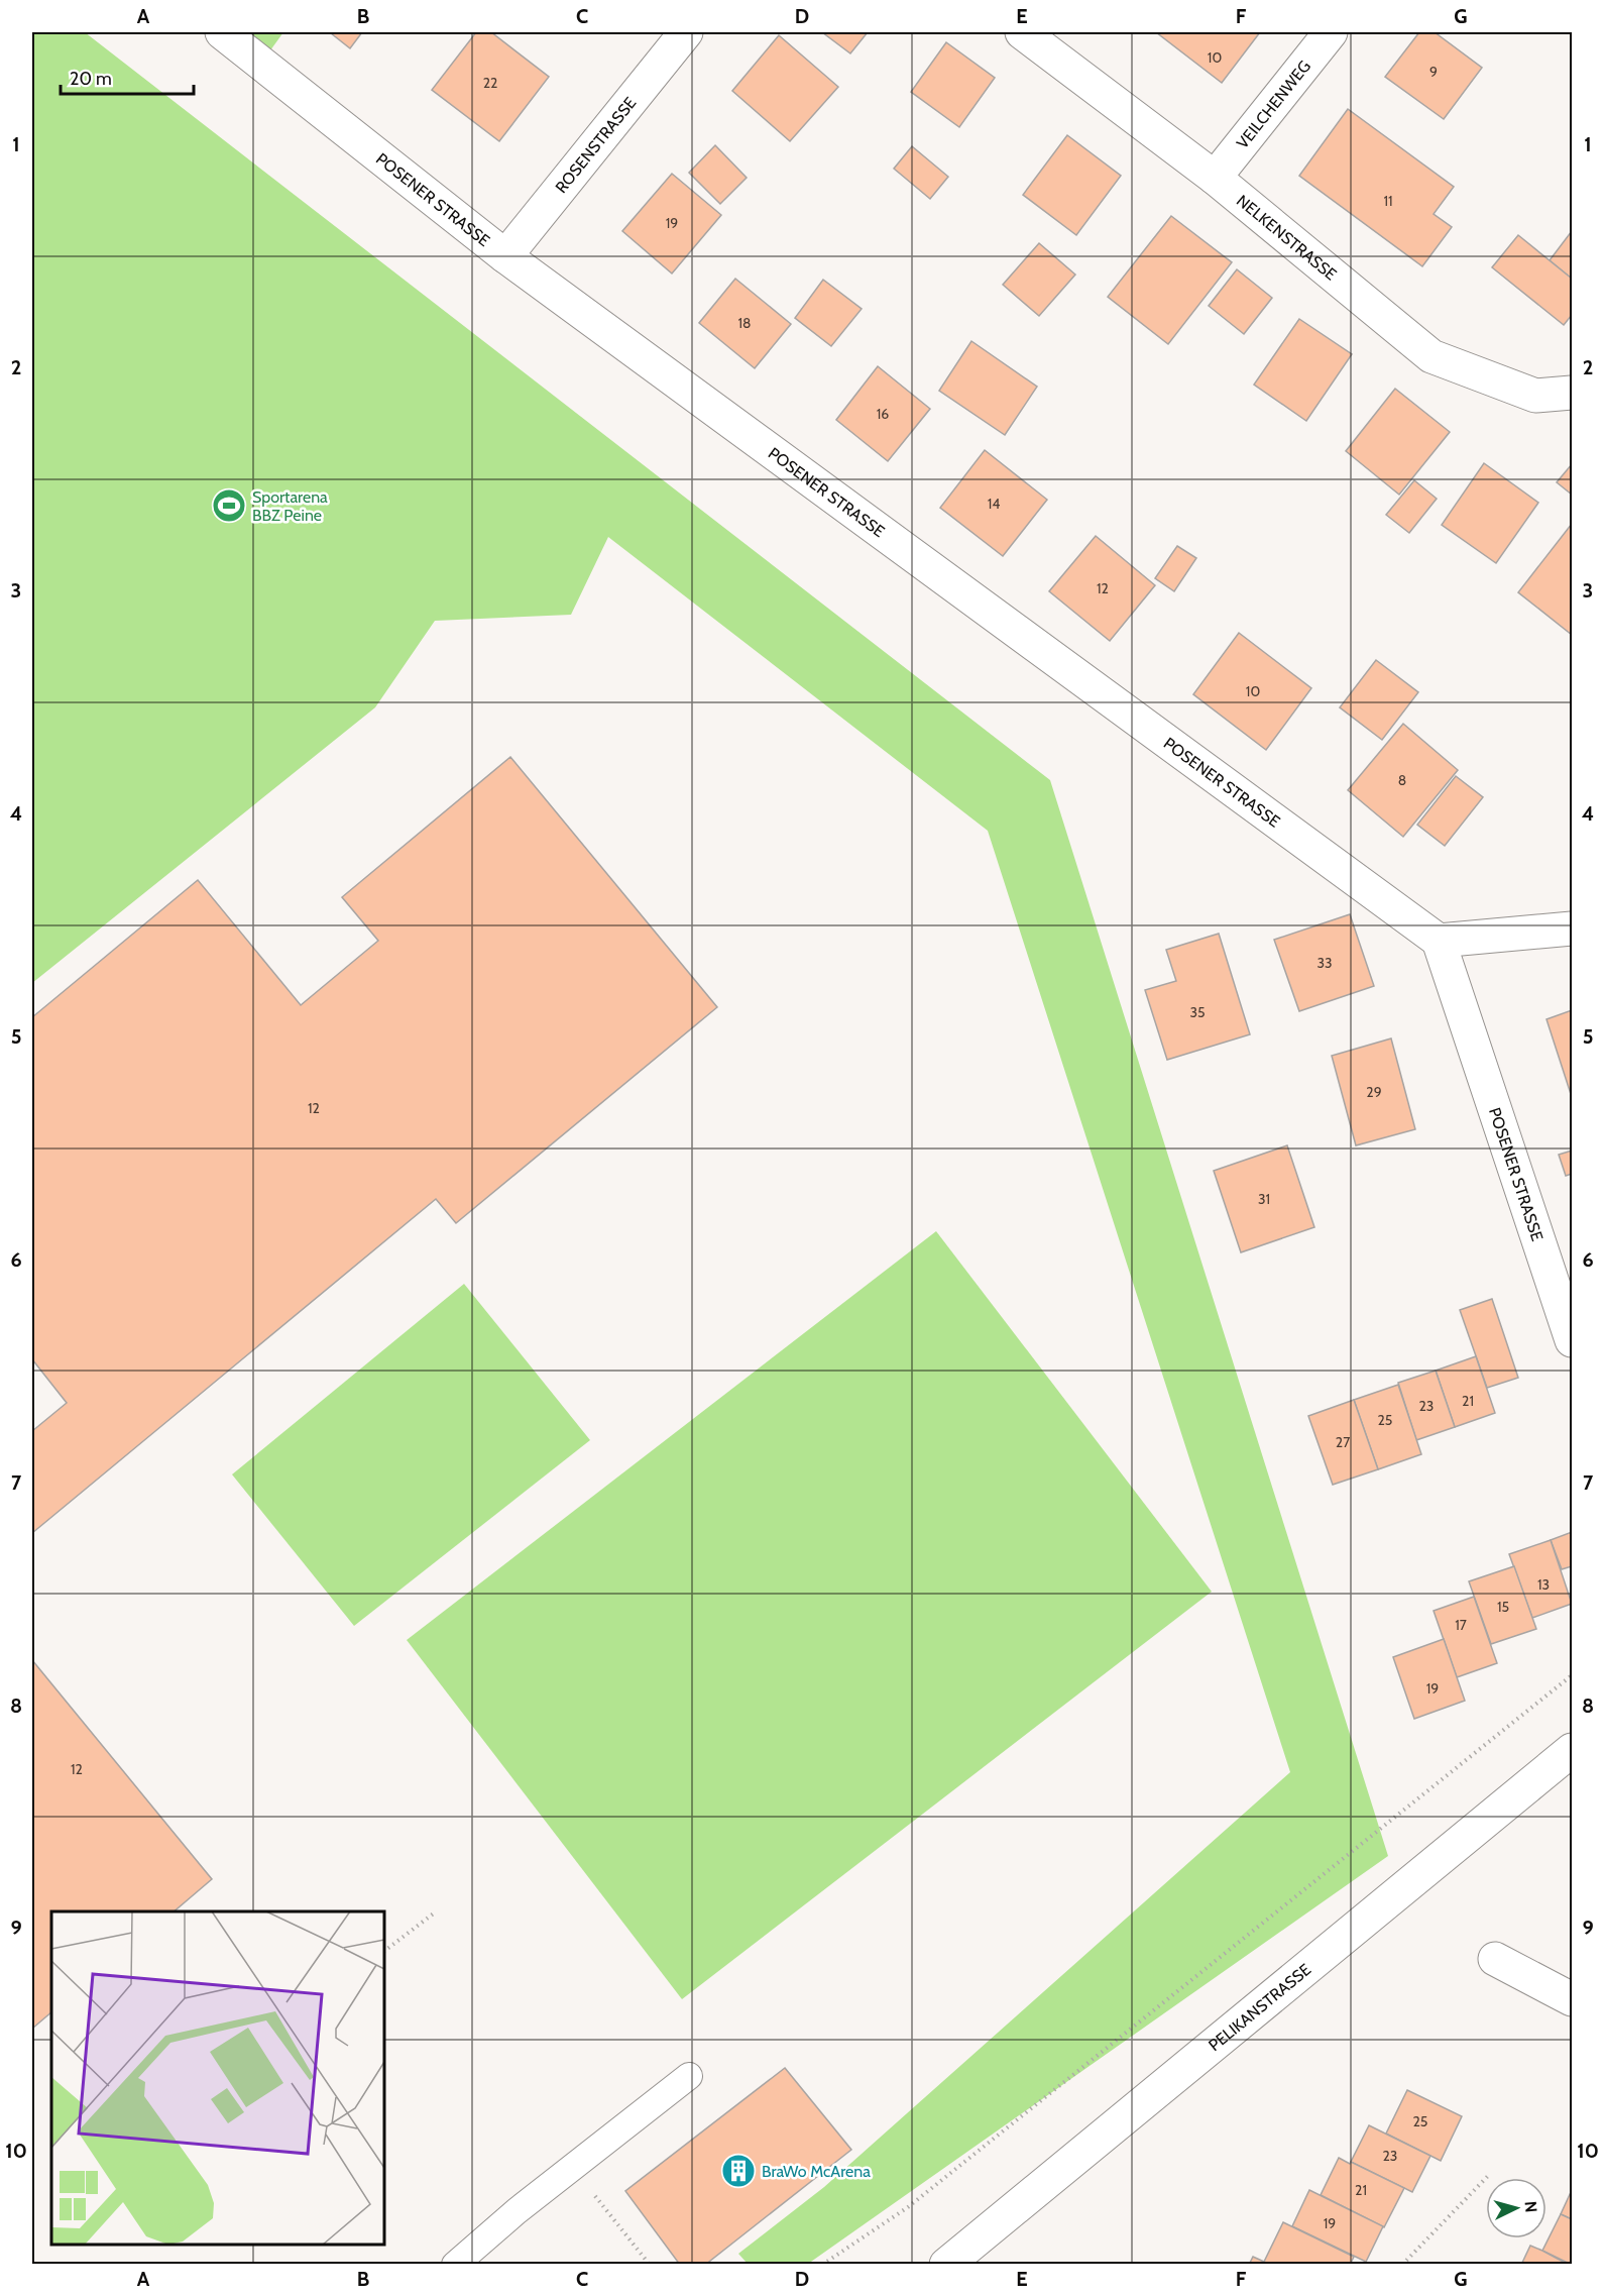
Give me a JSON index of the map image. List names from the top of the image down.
{
  "streets": {
    "street": [
      "VEILCHENWEG",
      "ROSENSTRASSE",
      "POSENER STRASSE",
      "NELKENSTRASSE",
      "PELIKANSTRASSE"
    ]
  },
  "crossings": [
    ["VEILCHENWEG", "NELKENSTRASSE"],
    ["ROSENSTRASSE", "POSENER STRASSE"]
  ],
  "places": {
    "sports": ["Sportarena BBZ Peine"],
    "building": ["BraWo McArena"]
  },
  "house_numbers": [
    "10",
    "9",
    "22",
    "11",
    "19",
    "18",
    "16",
    "14",
    "12",
    "10",
    "8",
    "33",
    "35",
    "29",
    "12",
    "31",
    "21",
    "23",
    "25",
    "27",
    "13",
    "15",
    "17",
    "19",
    "12",
    "25",
    "23",
    "21",
    "19"
  ],
  "scale_bar": "20 m",
  "north": "right",
  "grid": {
    "columns": [
      "A",
      "B",
      "C",
      "D",
      "E",
      "F",
      "G"
    ],
    "rows": [
      "1",
      "2",
      "3",
      "4",
      "5",
      "6",
      "7",
      "8",
      "9",
      "10"
    ]
  }
}
